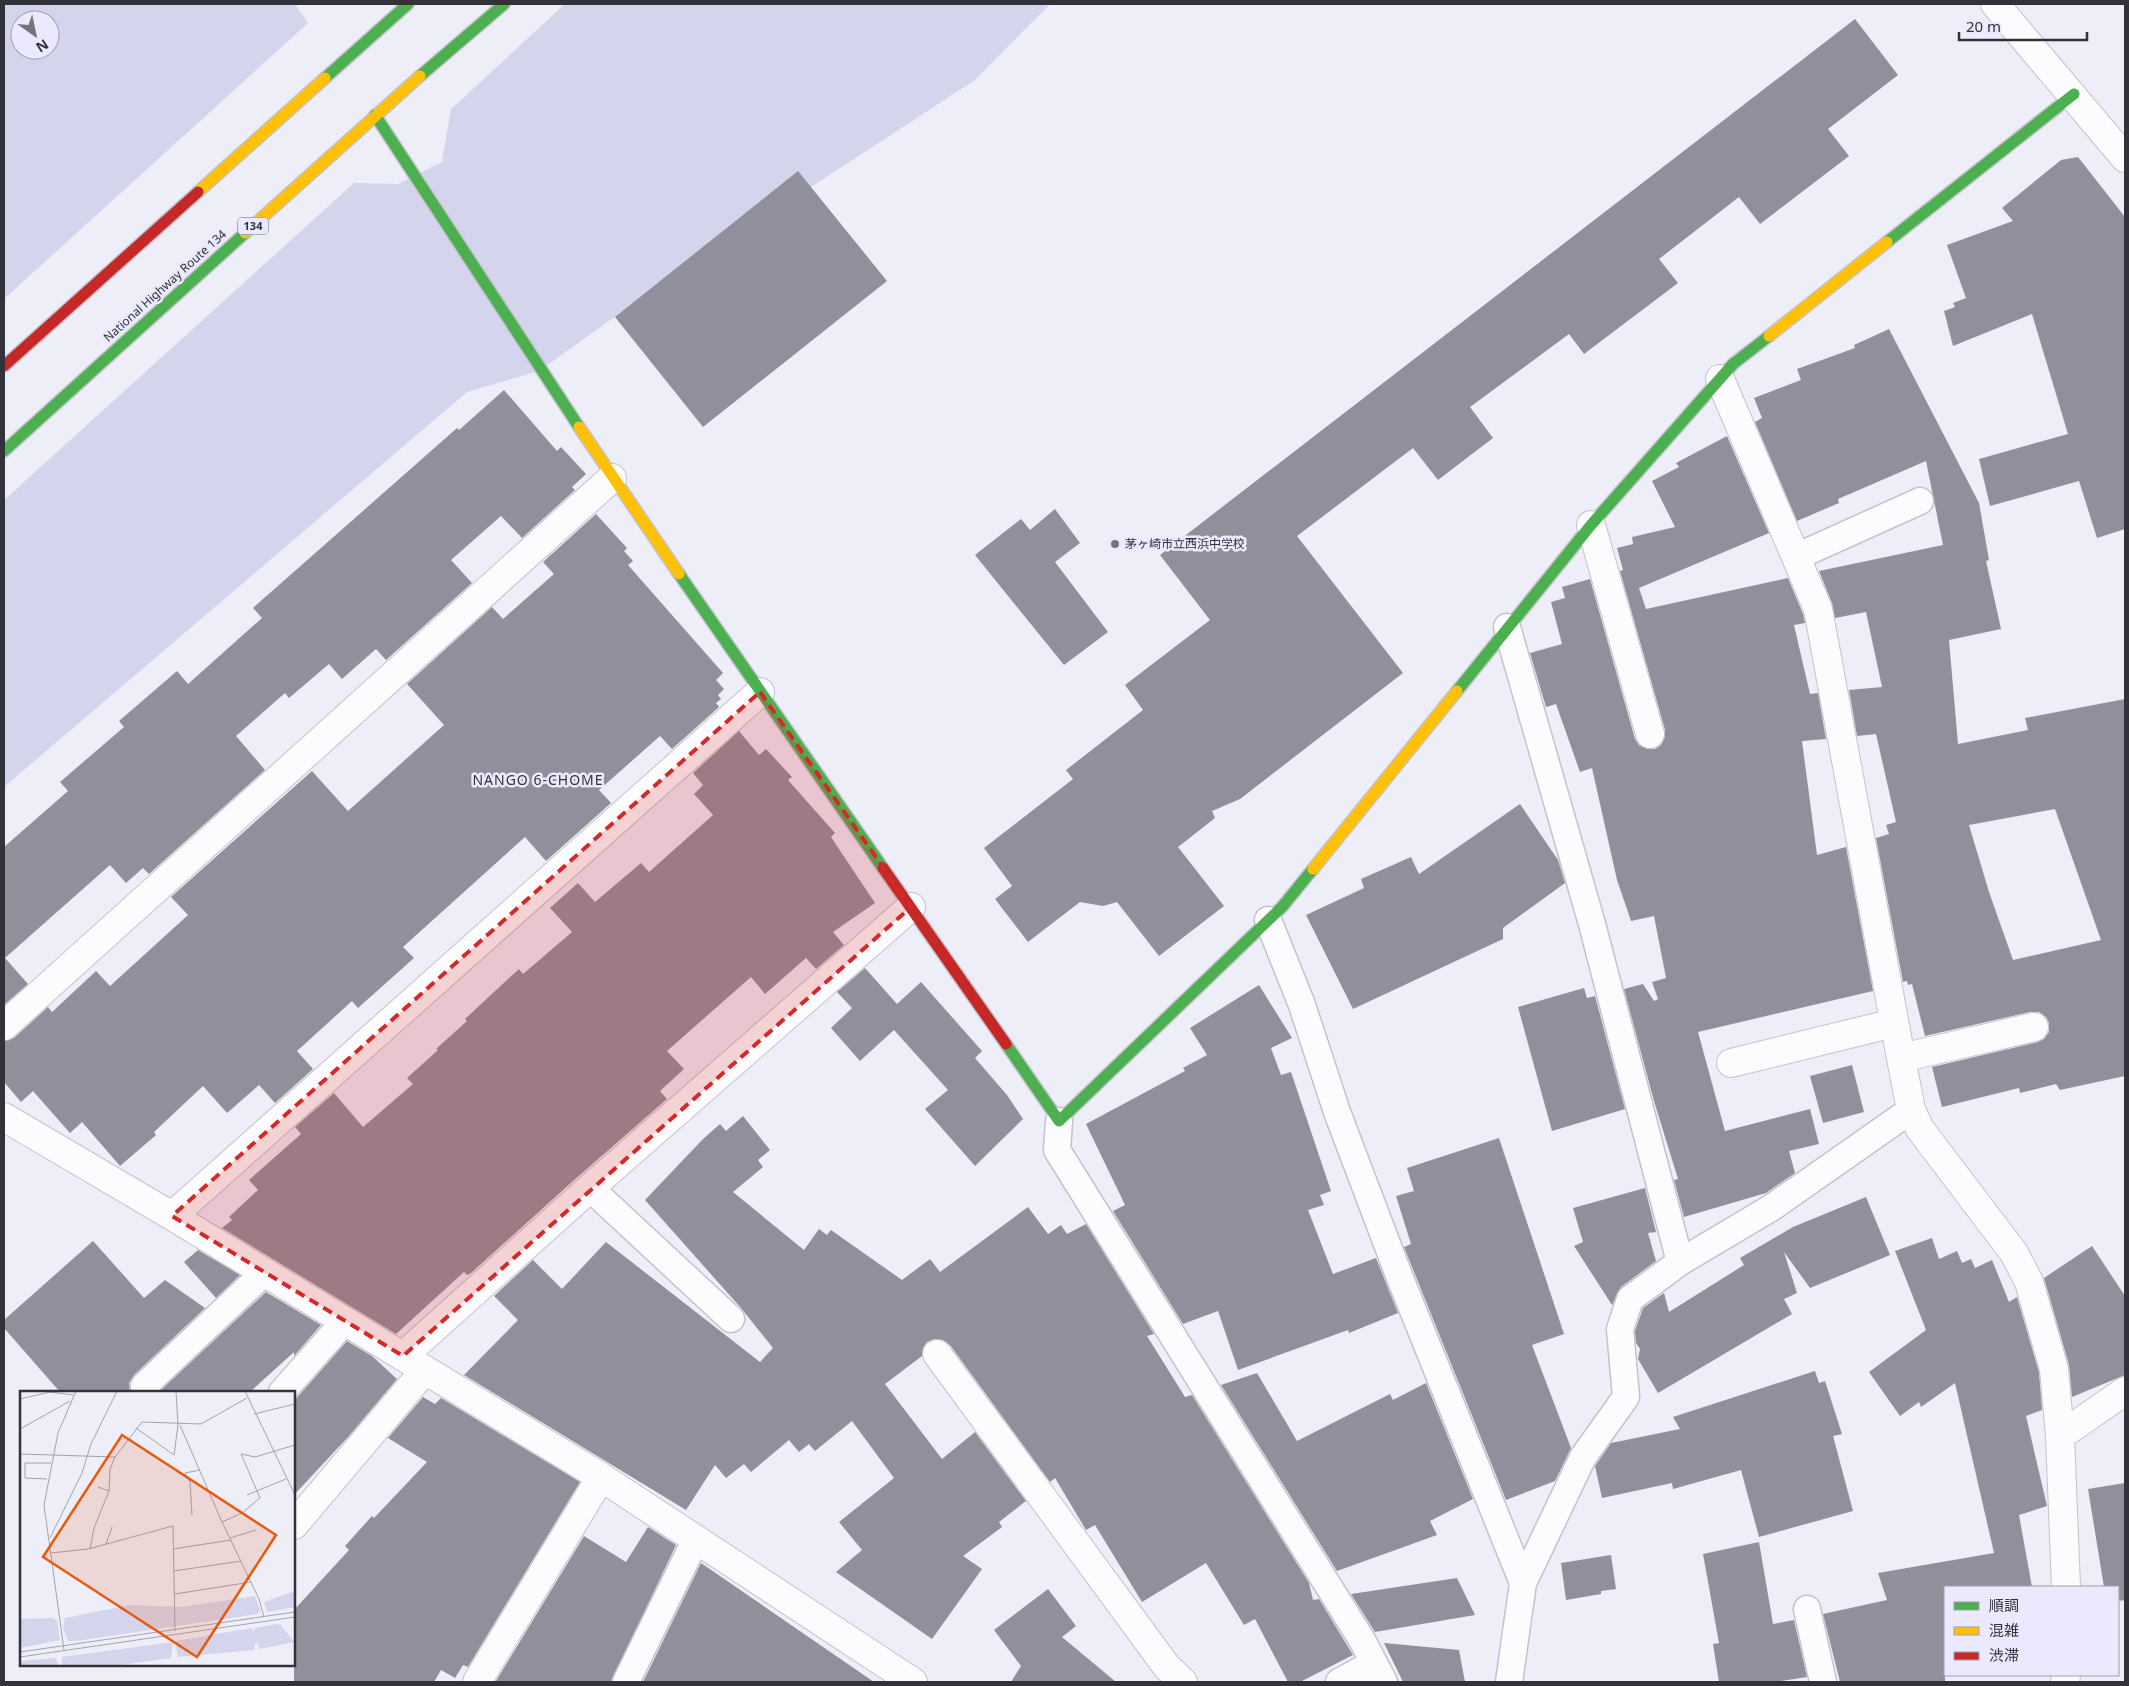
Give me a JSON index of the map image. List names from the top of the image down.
{
  "streets": {
    "main road": ["134", "National Highway Route 134"]
  },
  "districts": ["NANGO 6-CHOME"],
  "places": ["茅ヶ崎市立西浜中学校"],
  "legend": ["順調", "混雑", "渋滞"],
  "scale_bar": "20 m",
  "north": "bottom right"
}
